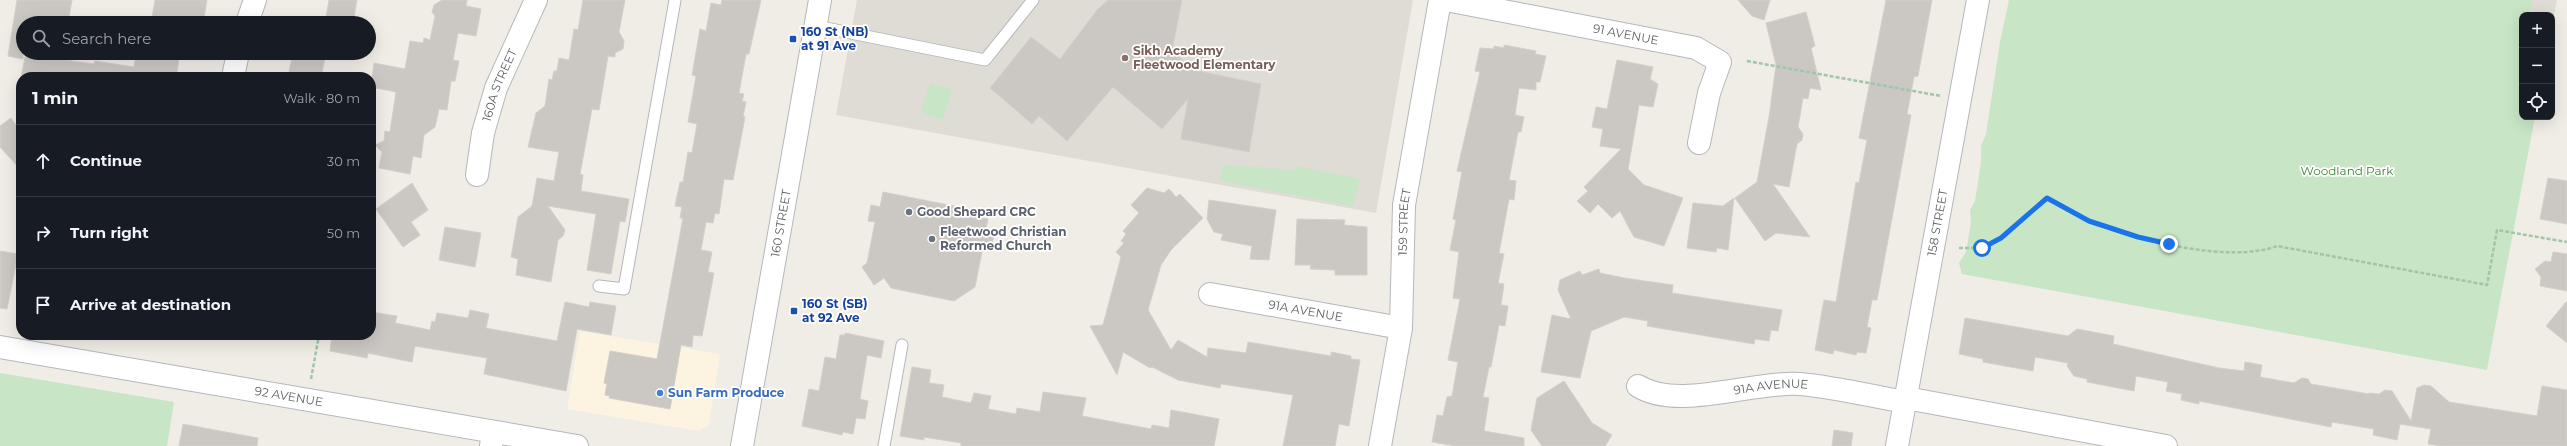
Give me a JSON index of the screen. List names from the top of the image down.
{
  "streets": {
    "street": [
      "91 AVENUE",
      "160A STREET",
      "159 STREET",
      "160 STREET",
      "158 STREET",
      "91A AVENUE",
      "92 AVENUE"
    ]
  },
  "crossings": [
    ["159 STREET", "91A AVENUE"],
    ["158 STREET", "91A AVENUE"]
  ],
  "parks": ["Woodland Park"],
  "places": {
    "transit": ["160 St (NB) at 91 Ave", "160 St (SB) at 92 Ave"],
    "other": [
      "Sikh Academy Fleetwood Elementary",
      "Good Shepard CRC",
      "Fleetwood Christian Reformed Church",
      "Sun Farm Produce"
    ]
  },
  "page": {
    "map_buttons": ["+", "−"],
    "search": "Search here",
    "heading": ["1 min", "Walk · 80 m"],
    "list": [
      ["Continue", "30 m"],
      ["Turn right", "50 m"],
      "Arrive at destination"
    ]
  }
}
